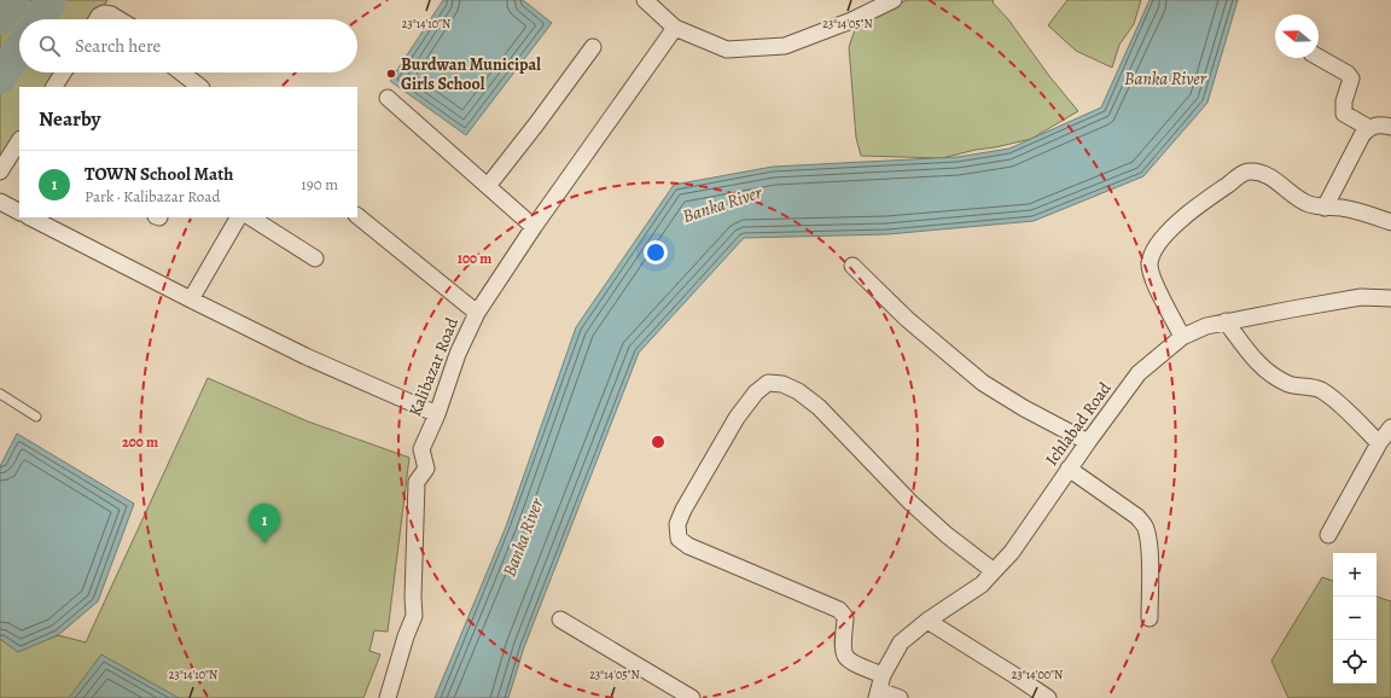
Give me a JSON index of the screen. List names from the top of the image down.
{
  "streets": {
    "street": ["Kalibazar Road", "Ichlabad Road"]
  },
  "water": ["Banka River"],
  "places": ["Burdwan Municipal Girls School"],
  "north": "left",
  "page": {
    "search": "Search here",
    "heading": "Nearby",
    "list": [
      {
        "mark": "1",
        "name": "TOWN School Math",
        "note": "Park · Kalibazar Road",
        "value": "190 m"
      }
    ],
    "pins": "1",
    "map_buttons": ["+", "−"]
  },
  "coordinates": ["23°14'10\"N", "23°14'05\"N", "23°14'00\"N"],
  "rings": ["100 m", "200 m"]
}
